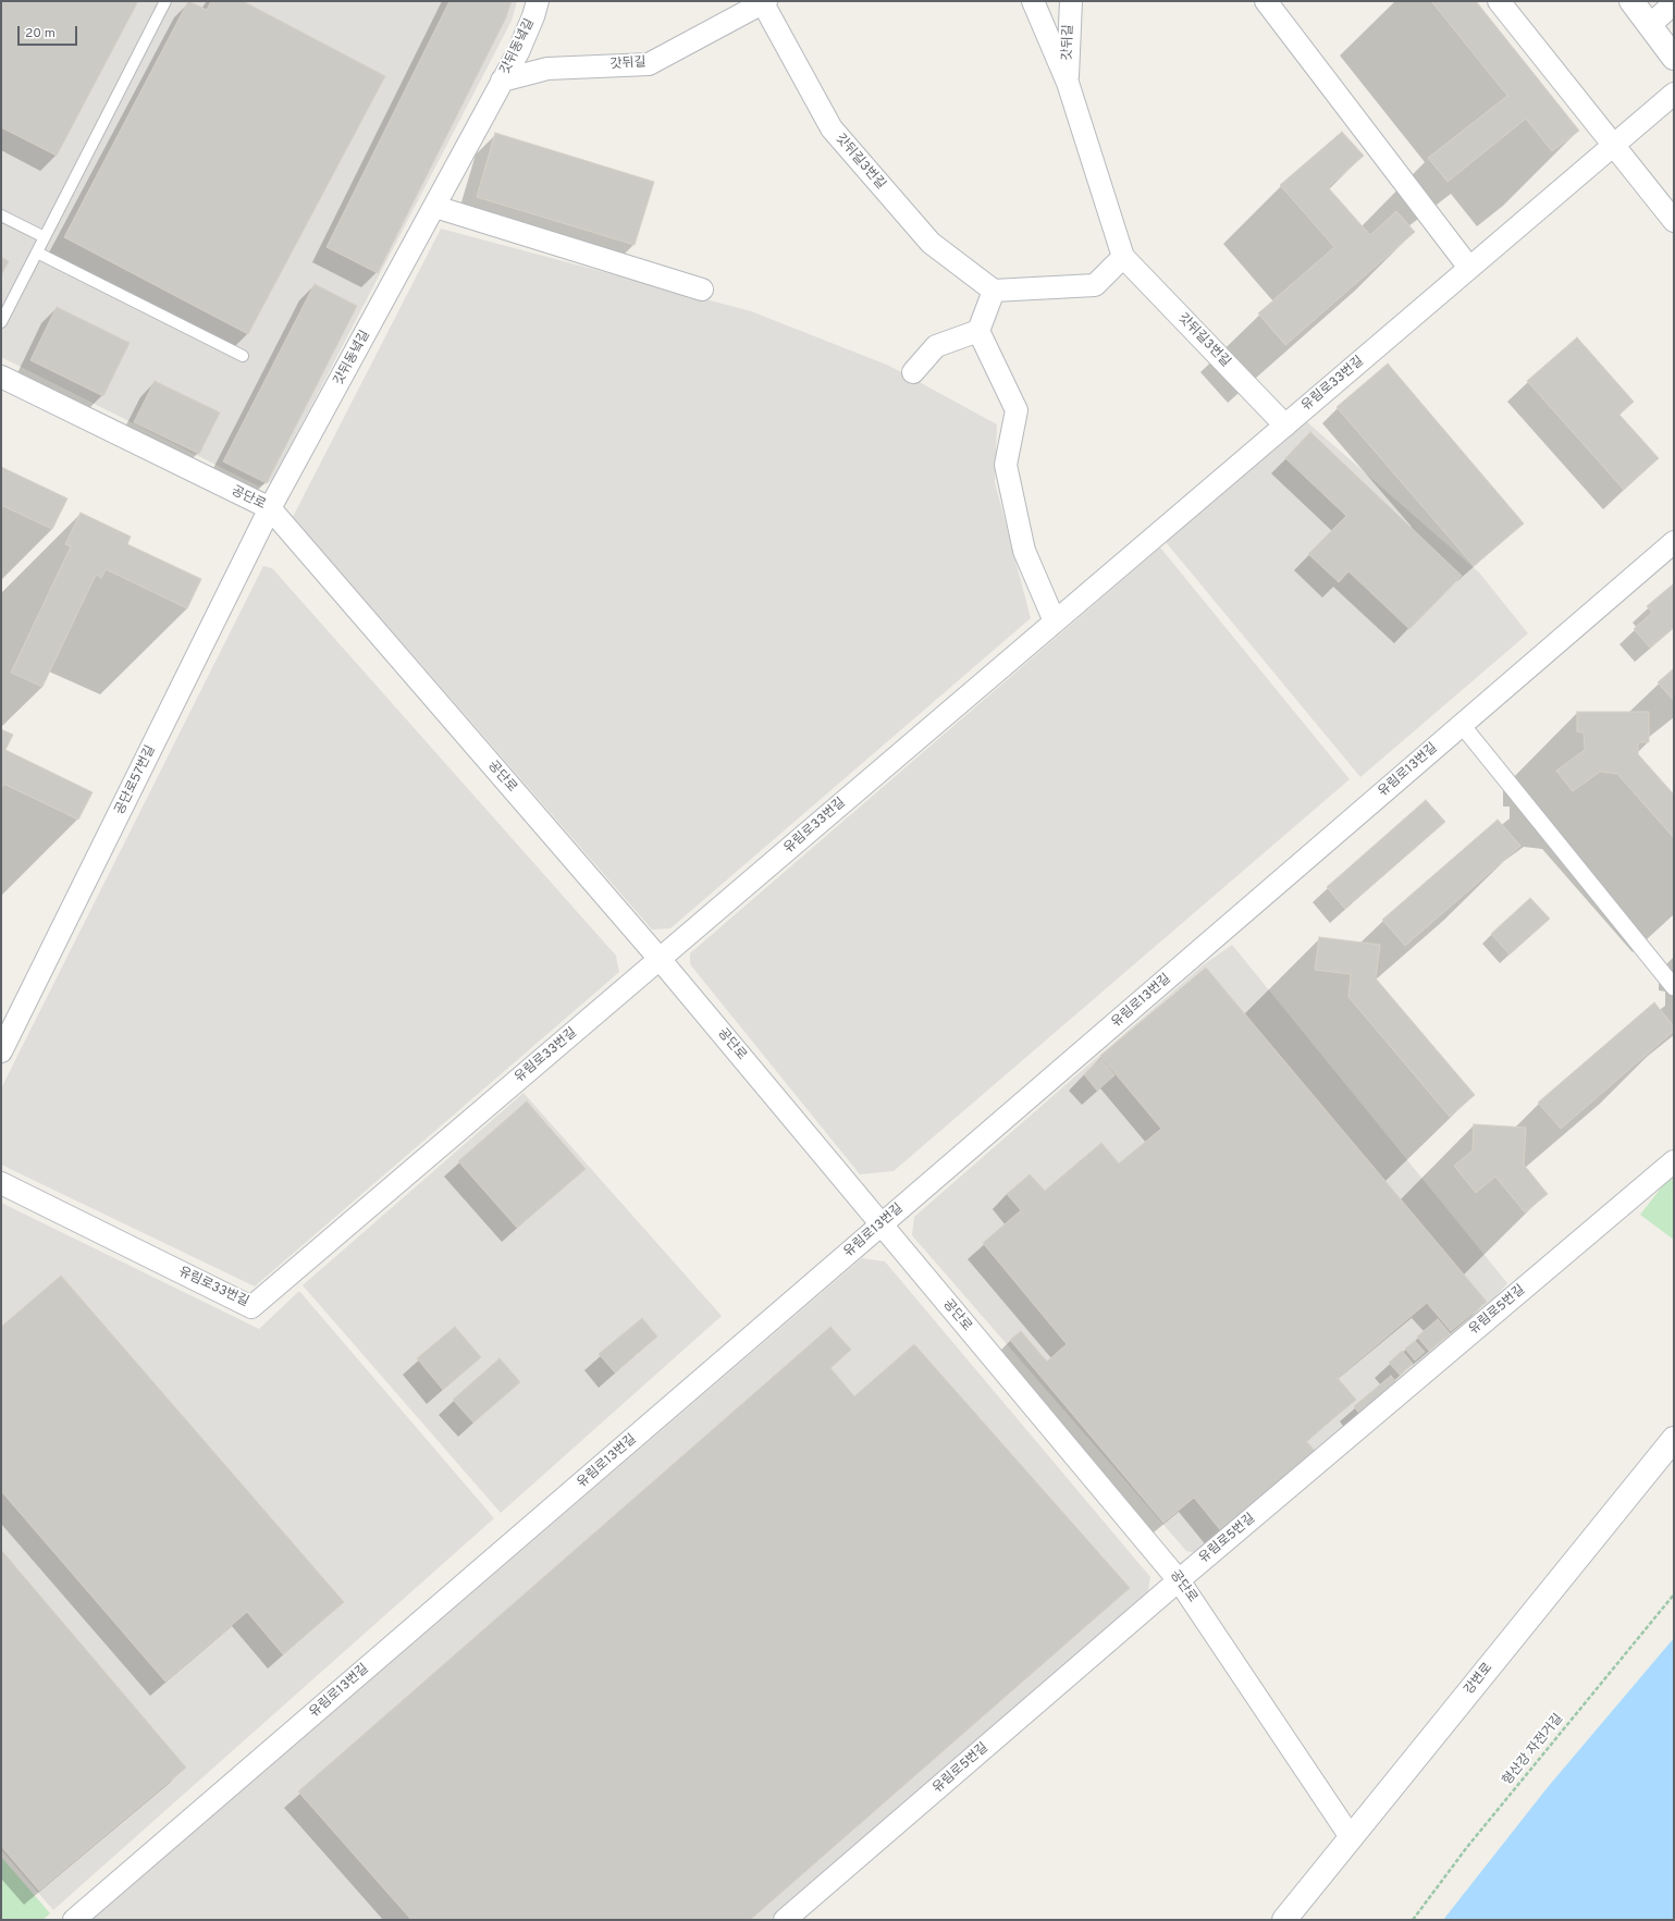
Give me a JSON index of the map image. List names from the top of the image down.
{
  "streets": {
    "street": [
      "갓뒤길",
      "갓뒤동녘길",
      "갓뒤길3번길",
      "유림로33번길",
      "공단로",
      "유림로13번길",
      "공단로57번길",
      "유림로5번길",
      "강변로"
    ],
    "path": ["형산강 자전거길"]
  },
  "crossings": [
    ["갓뒤길", "갓뒤동녘길"],
    ["갓뒤길", "갓뒤길3번길"],
    ["갓뒤동녘길", "공단로"],
    ["갓뒤동녘길", "공단로57번길"],
    ["갓뒤길3번길", "유림로33번길"],
    ["유림로33번길", "공단로"],
    ["공단로", "유림로13번길"],
    ["공단로", "공단로57번길"],
    ["공단로", "유림로5번길"],
    ["공단로", "강변로"]
  ],
  "scale_bar": "20 m"
}
